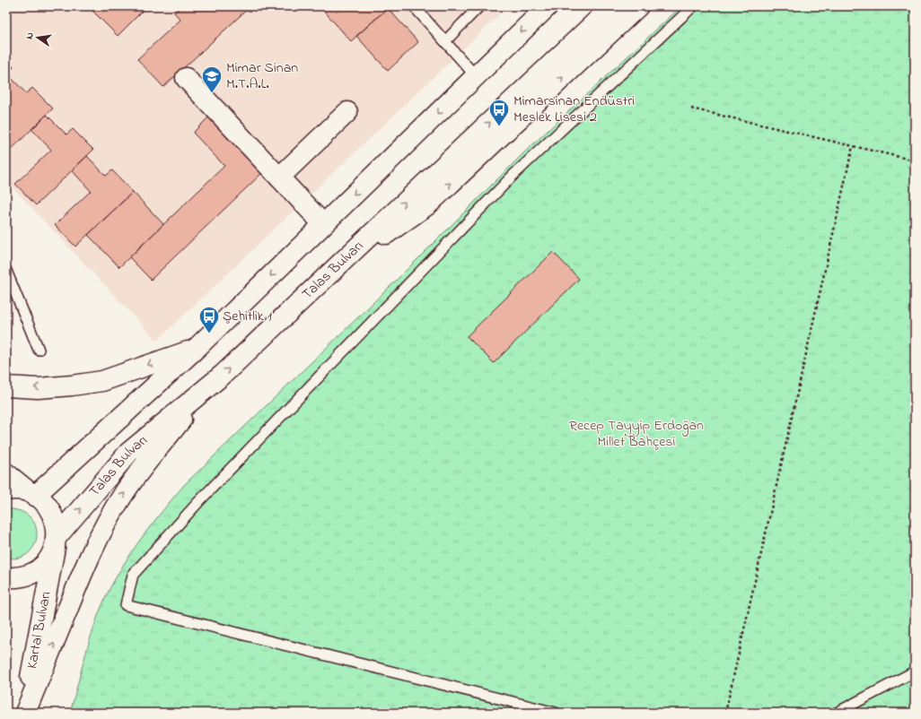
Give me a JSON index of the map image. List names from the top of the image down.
{
  "streets": {
    "main road": ["Talas Bulvarı", "Kartal Bulvarı"]
  },
  "crossings": [
    ["Talas Bulvarı", "Kartal Bulvarı"]
  ],
  "parks": ["Recep Tayyip Erdoğan Millet Bahçesi"],
  "places": {
    "school or university": ["Mimar Sinan M.T.A.L."],
    "bus stop": ["Mimarsinan Endüstri Meslek Lisesi 2", "Şehitlik 1"]
  },
  "north": "left"
}
